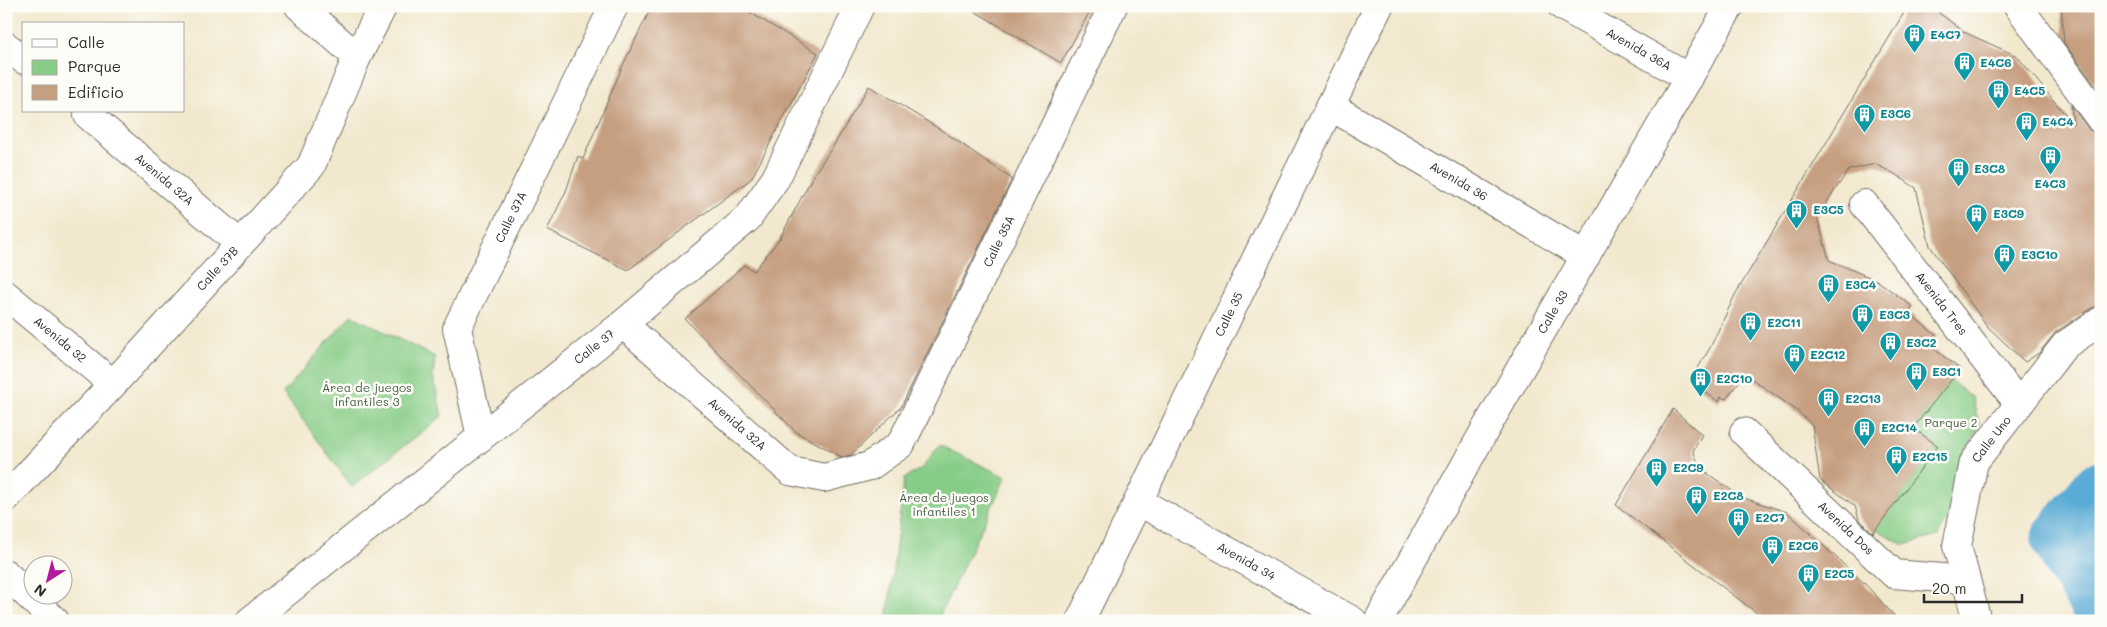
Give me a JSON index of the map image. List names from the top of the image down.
{
  "streets": {
    "street": [
      "Avenida 36A",
      "Avenida 32A",
      "Avenida 36",
      "Calle 37A",
      "Calle 35A",
      "Calle 37B",
      "Avenida Tres",
      "Calle 33",
      "Calle 35",
      "Avenida 32",
      "Calle 37",
      "Calle Uno",
      "Avenida Dos",
      "Avenida 34"
    ]
  },
  "crossings": [
    ["Avenida 36A", "Calle 33"],
    ["Avenida 32A", "Calle 35A"],
    ["Avenida 32A", "Calle 37B"],
    ["Avenida 32A", "Calle 37"],
    ["Avenida 36", "Calle 33"],
    ["Avenida 36", "Calle 35"],
    ["Calle 37A", "Calle 37"],
    ["Calle 37B", "Avenida 32"],
    ["Avenida Tres", "Calle Uno"],
    ["Calle 35", "Avenida 34"],
    ["Calle Uno", "Avenida Dos"]
  ],
  "parks": ["Área de juegos infantiles 3", "Parque 2", "Área de juegos infantiles 1"],
  "places": {
    "building": [
      "E4C7",
      "E4C6",
      "E4C5",
      "E3C6",
      "E4C4",
      "E4C3",
      "E3C8",
      "E3C5",
      "E3C9",
      "E3C10",
      "E3C4",
      "E3C3",
      "E2C11",
      "E3C2",
      "E2C12",
      "E3C1",
      "E2C10",
      "E2C13",
      "E2C14",
      "E2C15",
      "E2C9",
      "E2C8",
      "E2C7",
      "E2C6",
      "E2C5"
    ]
  },
  "legend": ["Calle", "Parque", "Edificio"],
  "scale_bar": "20 m",
  "north": "bottom left"
}
